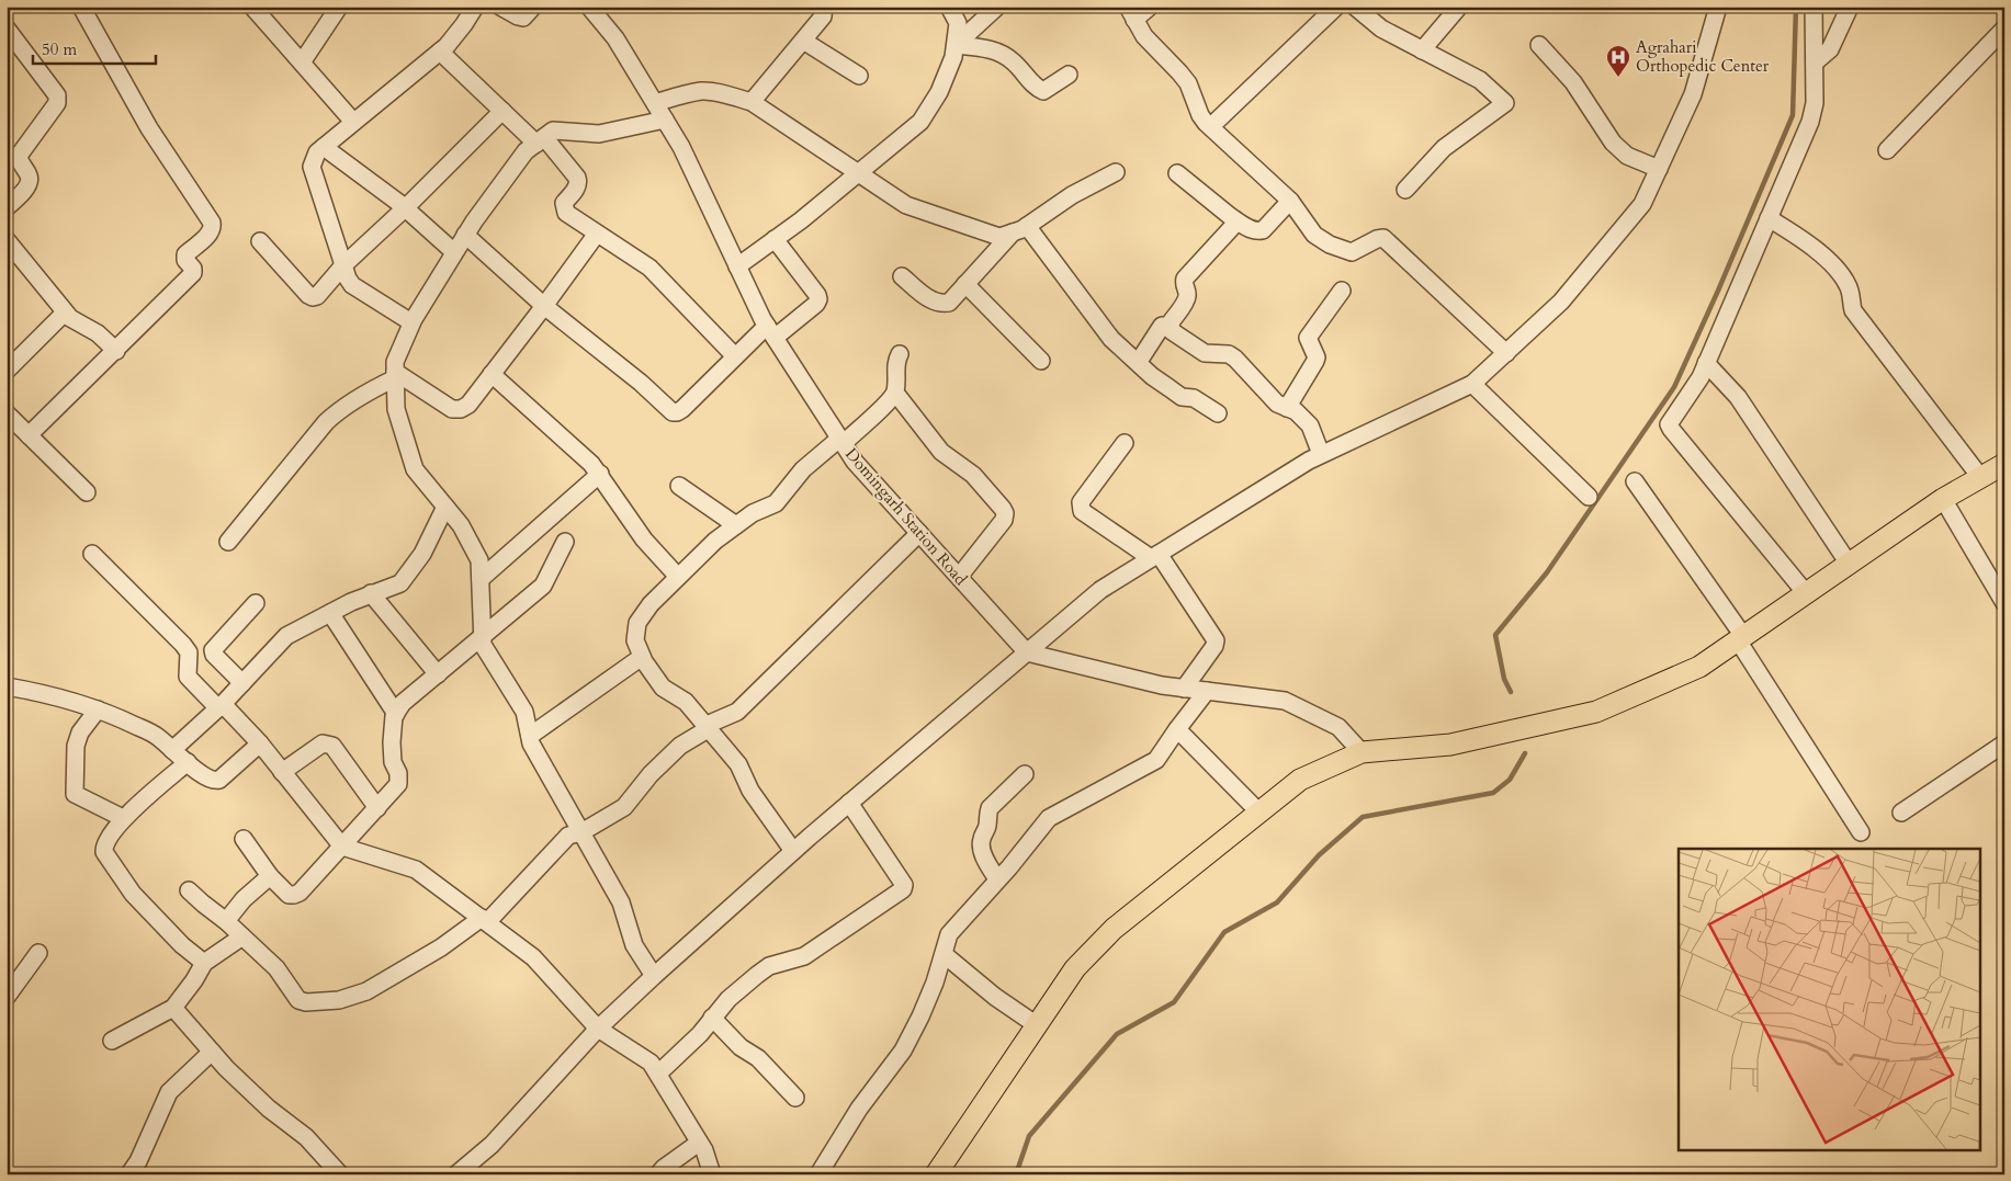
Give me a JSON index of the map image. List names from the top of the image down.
{
  "streets": {
    "street": ["Domingarh Station Road"]
  },
  "places": {
    "hospital": ["Agrahari Orthopedic Center"]
  },
  "scale_bar": "50 m"
}
